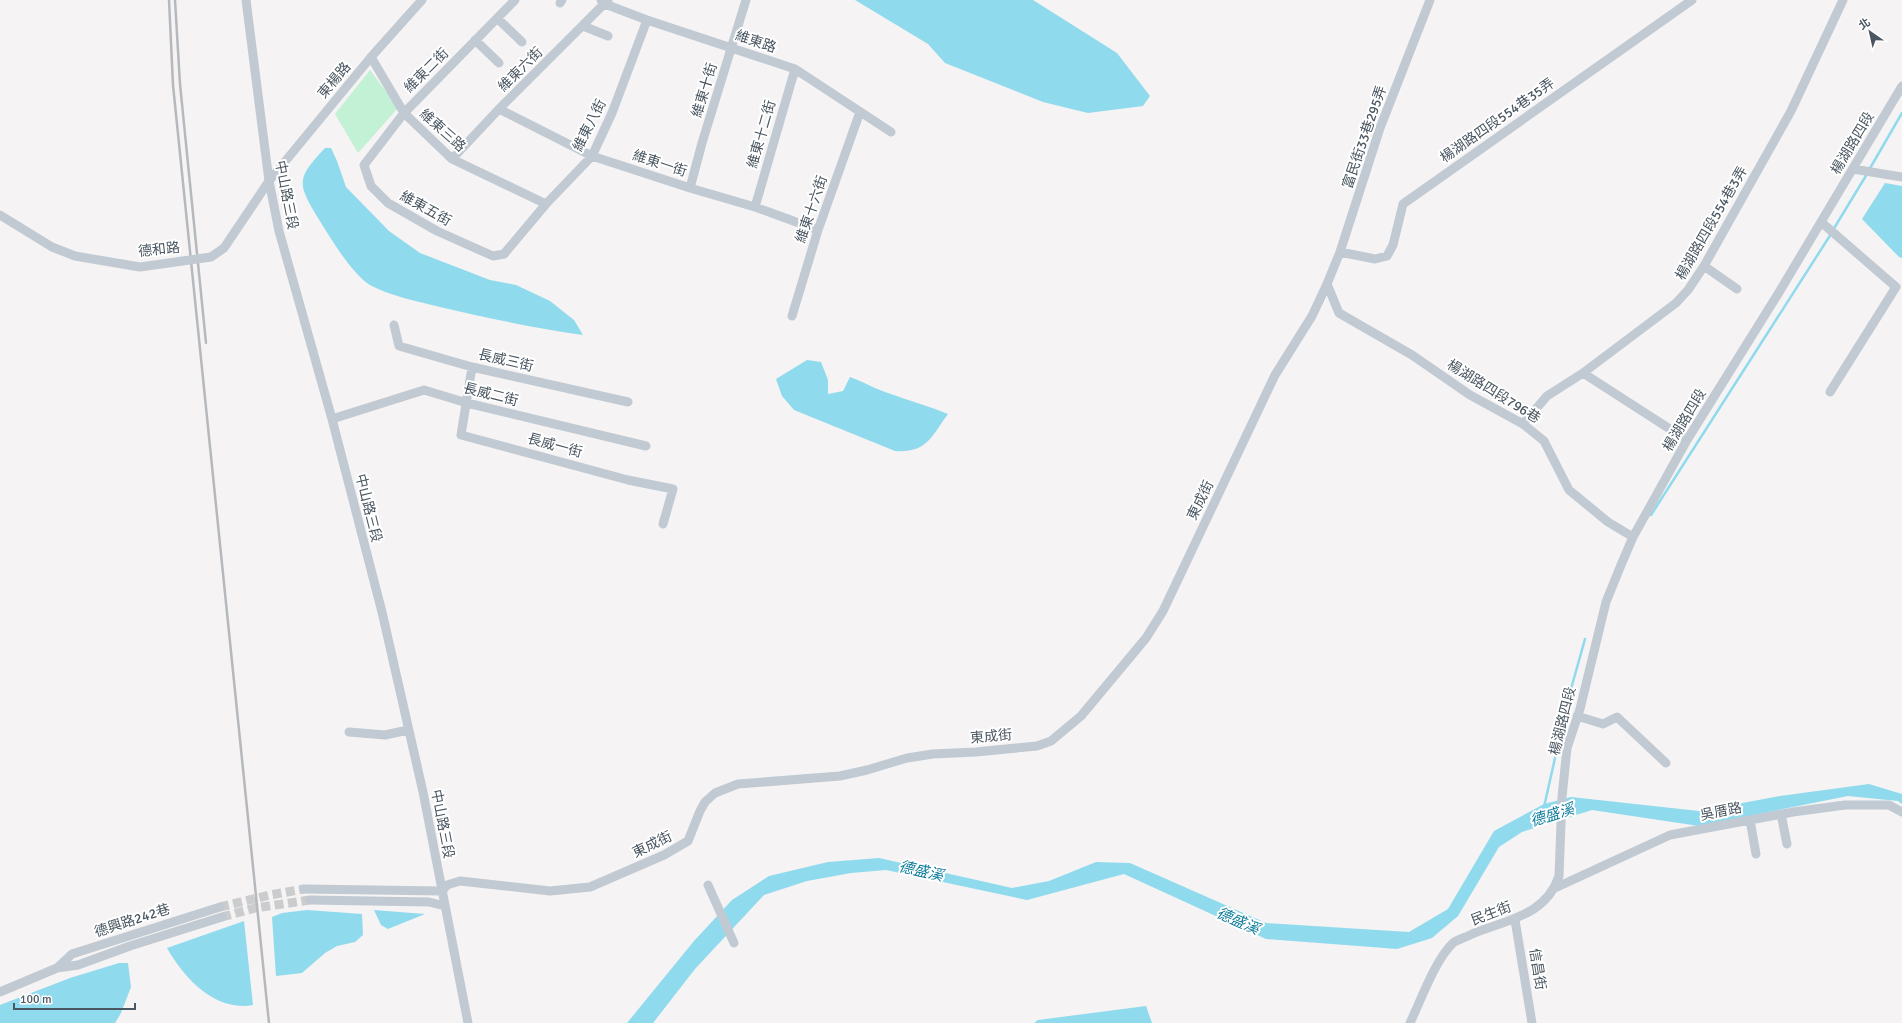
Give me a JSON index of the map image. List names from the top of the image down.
{
  "streets": {
    "street": [
      "維東路",
      "維東六街",
      "維東二街",
      "東楊路",
      "維東十街",
      "楊湖路四段554巷35弄",
      "維東八街",
      "維東三路",
      "維東十二街",
      "富民街33巷295弄",
      "楊湖路四段",
      "維東一街",
      "中山路三段",
      "維東五街",
      "維東十六街",
      "楊湖路四段554巷3弄",
      "德和路",
      "長威三街",
      "楊湖路四段796巷",
      "長威二街",
      "長威一街",
      "東成街",
      "吳厝路",
      "民生街",
      "德興路242巷",
      "信昌街"
    ]
  },
  "crossings": [
    ["維東路", "維東六街"],
    ["維東路", "維東十街"],
    ["維東路", "維東八街"],
    ["維東路", "維東十二街"],
    ["維東路", "維東十六街"],
    ["維東六街", "維東三路"],
    ["維東六街", "維東一街"],
    ["維東二街", "維東三路"],
    ["維東二街", "維東五街"],
    ["東楊路", "維東三路"],
    ["東楊路", "中山路三段"],
    ["東楊路", "德和路"],
    ["維東十街", "維東一街"],
    ["楊湖路四段554巷35弄", "富民街33巷295弄"],
    ["維東八街", "維東三路"],
    ["維東八街", "維東一街"],
    ["維東八街", "維東五街"],
    ["維東十二街", "維東一街"],
    ["富民街33巷295弄", "楊湖路四段796巷"],
    ["富民街33巷295弄", "東成街"],
    ["楊湖路四段", "楊湖路四段796巷"],
    ["楊湖路四段", "吳厝路"],
    ["楊湖路四段", "民生街"],
    ["維東一街", "維東十六街"],
    ["中山路三段", "德和路"],
    ["中山路三段", "長威二街"],
    ["中山路三段", "東成街"],
    ["楊湖路四段554巷3弄", "楊湖路四段796巷"],
    ["長威三街", "長威一街"],
    ["楊湖路四段796巷", "東成街"],
    ["長威二街", "長威一街"],
    ["吳厝路", "民生街"],
    ["民生街", "信昌街"]
  ],
  "water": ["德盛溪"],
  "scale_bar": "100 m",
  "north": "top left"
}
